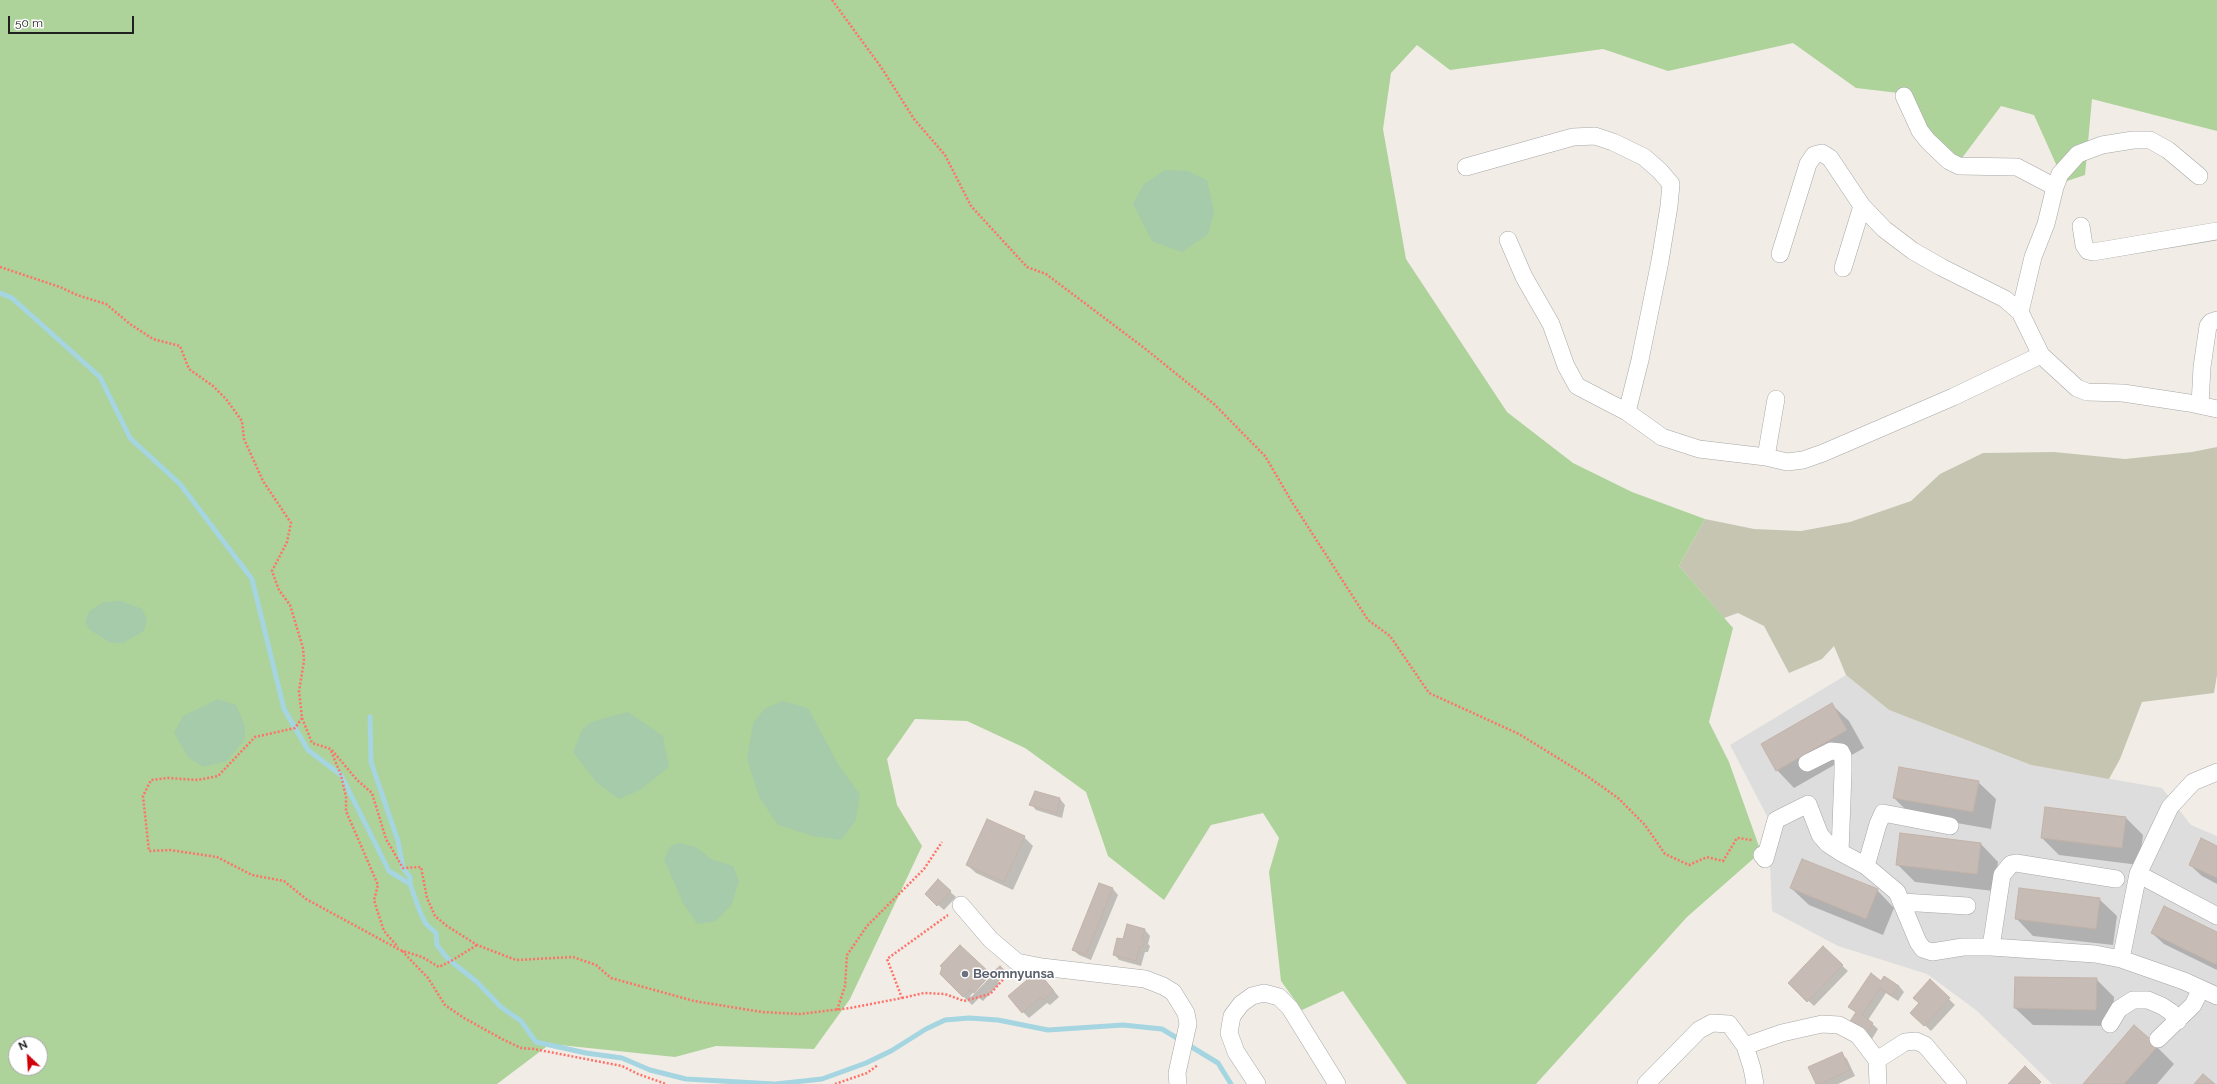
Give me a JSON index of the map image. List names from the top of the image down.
{
  "places": ["Beomnyunsa"],
  "scale_bar": "50 m",
  "north": "top left"
}
